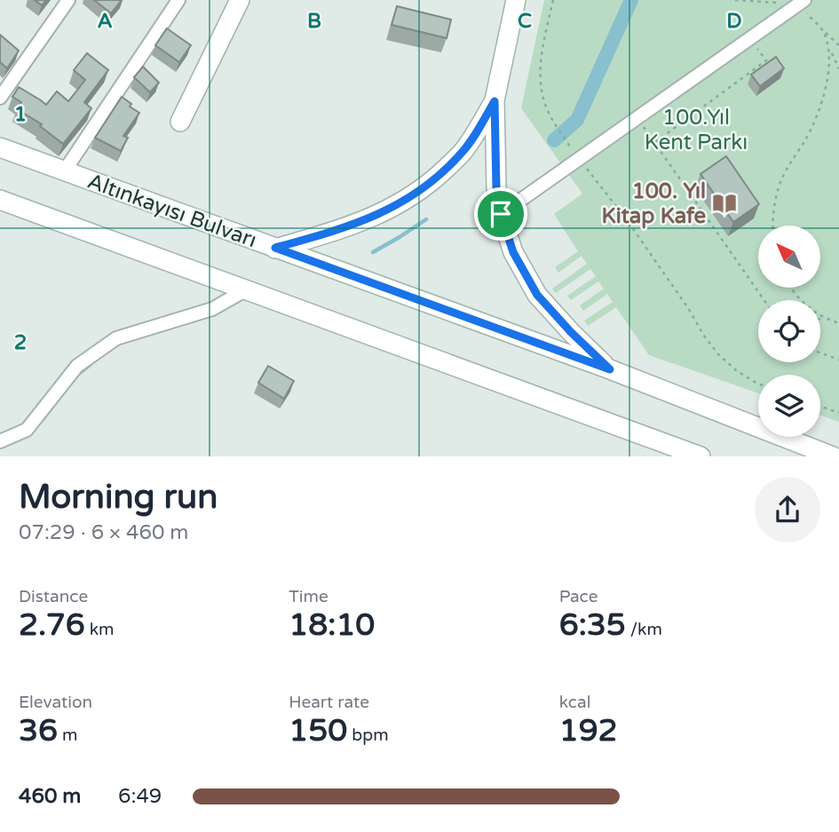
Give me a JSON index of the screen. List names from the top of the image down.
{
  "streets": {
    "main road": ["Altınkayısı Bulvarı"]
  },
  "parks": ["100.Yıl Kent Parkı"],
  "places": {
    "library": ["100. Yıl Kitap Kafe"]
  },
  "north": "top left",
  "page": {
    "heading": ["Morning run", "07:29 · 6 × 460 m"],
    "stats": [
      ["Distance", "2.76 km"],
      ["Time", "18:10"],
      ["Pace", "6:35 /km"],
      ["Elevation", "36 m"],
      ["Heart rate", "150 bpm"],
      ["kcal", "192"]
    ],
    "list": [
      {
        "name": "460 m",
        "note": "6:49"
      }
    ]
  },
  "grid": {
    "columns": [
      "A",
      "B",
      "C",
      "D"
    ],
    "rows": ["1", "2"]
  }
}
